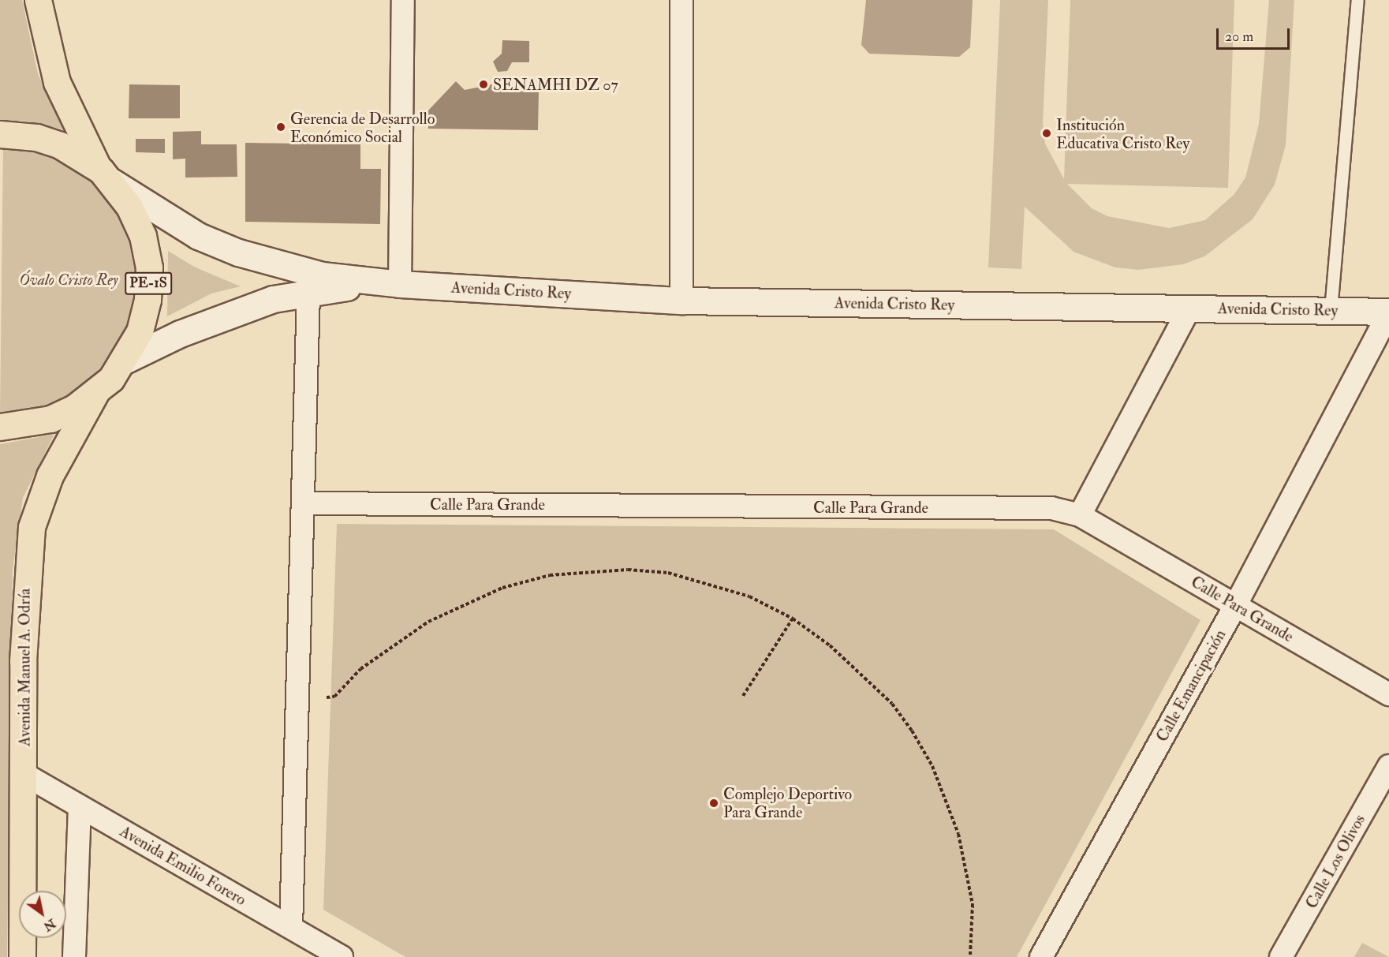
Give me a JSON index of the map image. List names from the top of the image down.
{
  "streets": {
    "highway": ["PE-1S", "Avenida Manuel A. Odría"],
    "main road": ["Avenida Cristo Rey"],
    "street": [
      "Calle Para Grande",
      "Calle Emancipación",
      "Calle Los Olivos",
      "Avenida Emilio Forero"
    ]
  },
  "crossings": [
    ["PE-1S", "Avenida Cristo Rey"],
    ["PE-1S", "Avenida Manuel A. Odría"],
    ["Avenida Cristo Rey", "Calle Emancipación"],
    ["Calle Para Grande", "Calle Emancipación"],
    ["Avenida Manuel A. Odría", "Avenida Emilio Forero"]
  ],
  "parks": ["Óvalo Cristo Rey"],
  "places": [
    "SENAMHI DZ 07",
    "Gerencia de Desarrollo Económico Social",
    "Institución Educativa Cristo Rey",
    "Complejo Deportivo Para Grande"
  ],
  "scale_bar": "20 m",
  "north": "bottom right"
}
